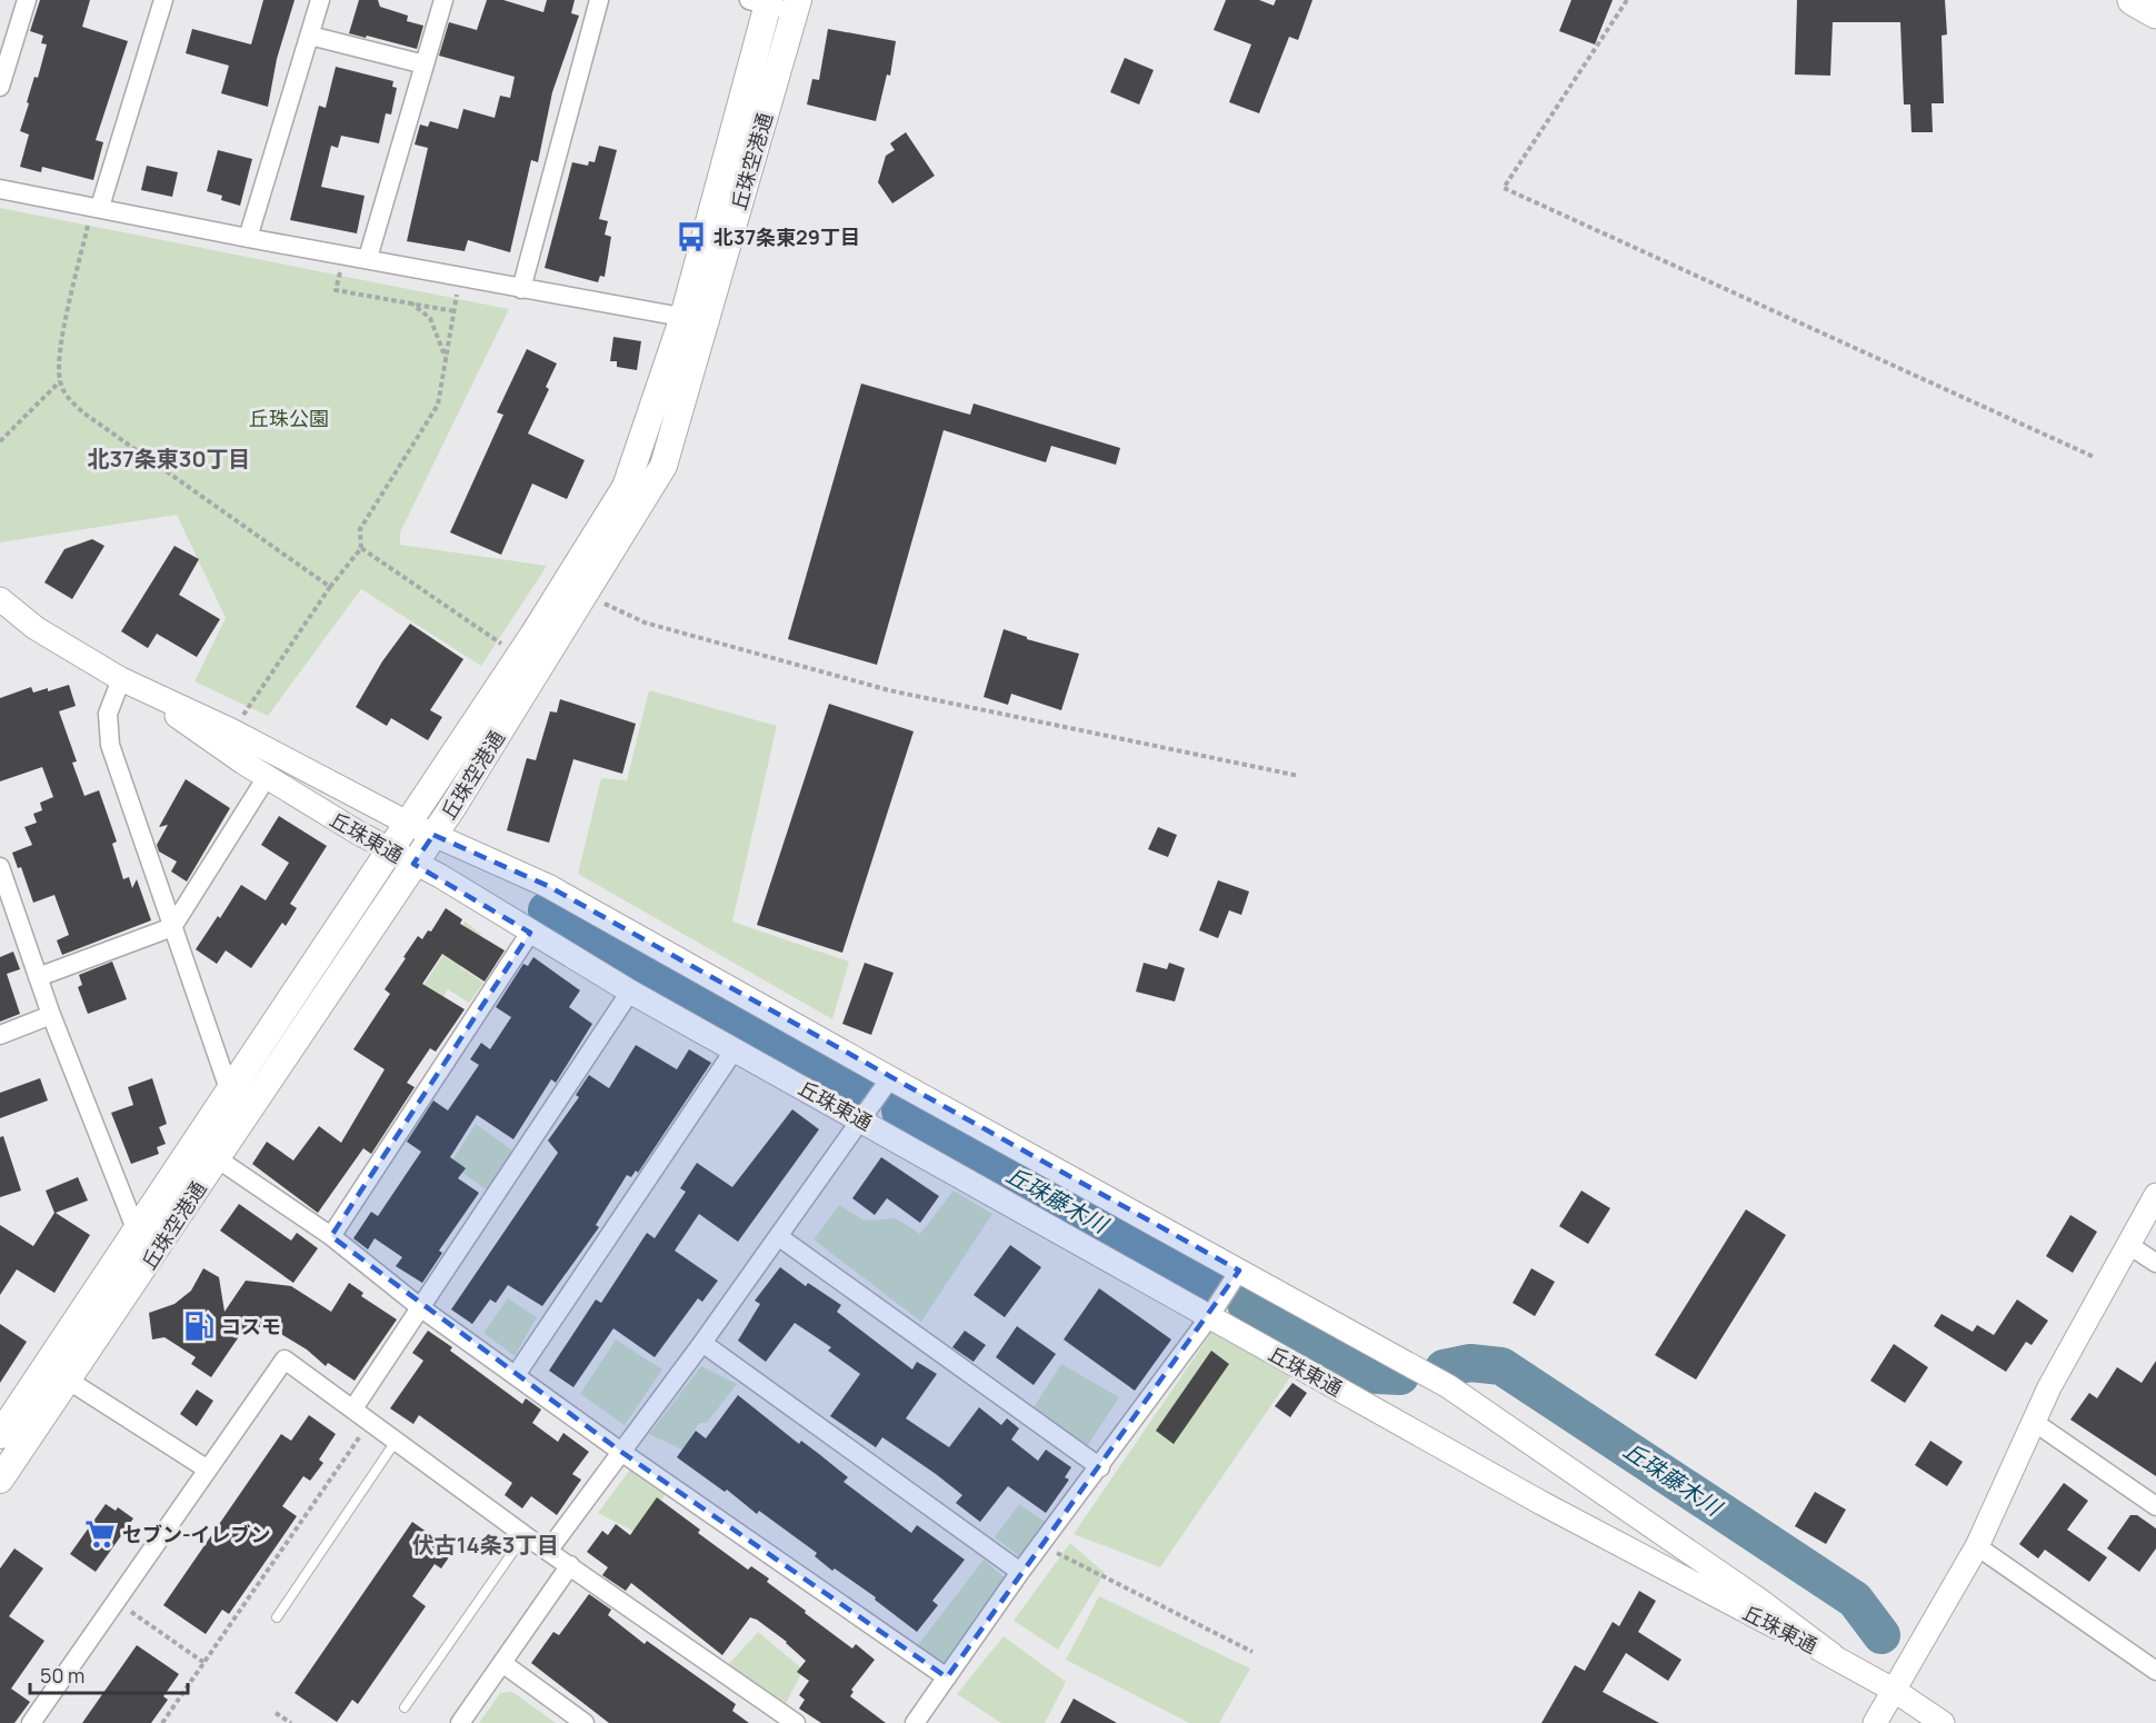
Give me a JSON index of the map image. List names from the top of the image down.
{
  "streets": {
    "main road": ["丘珠空港通"],
    "street": ["丘珠東通"]
  },
  "crossings": [
    ["丘珠空港通", "丘珠東通"]
  ],
  "districts": ["北37条東30丁目", "伏古14条3丁目"],
  "water": ["丘珠藤木川"],
  "parks": ["丘珠公園"],
  "places": {
    "bus stop": ["北37条東29丁目"],
    "fuel station": ["コスモ"],
    "supermarket": ["セブン-イレブン"]
  },
  "scale_bar": "50 m"
}
